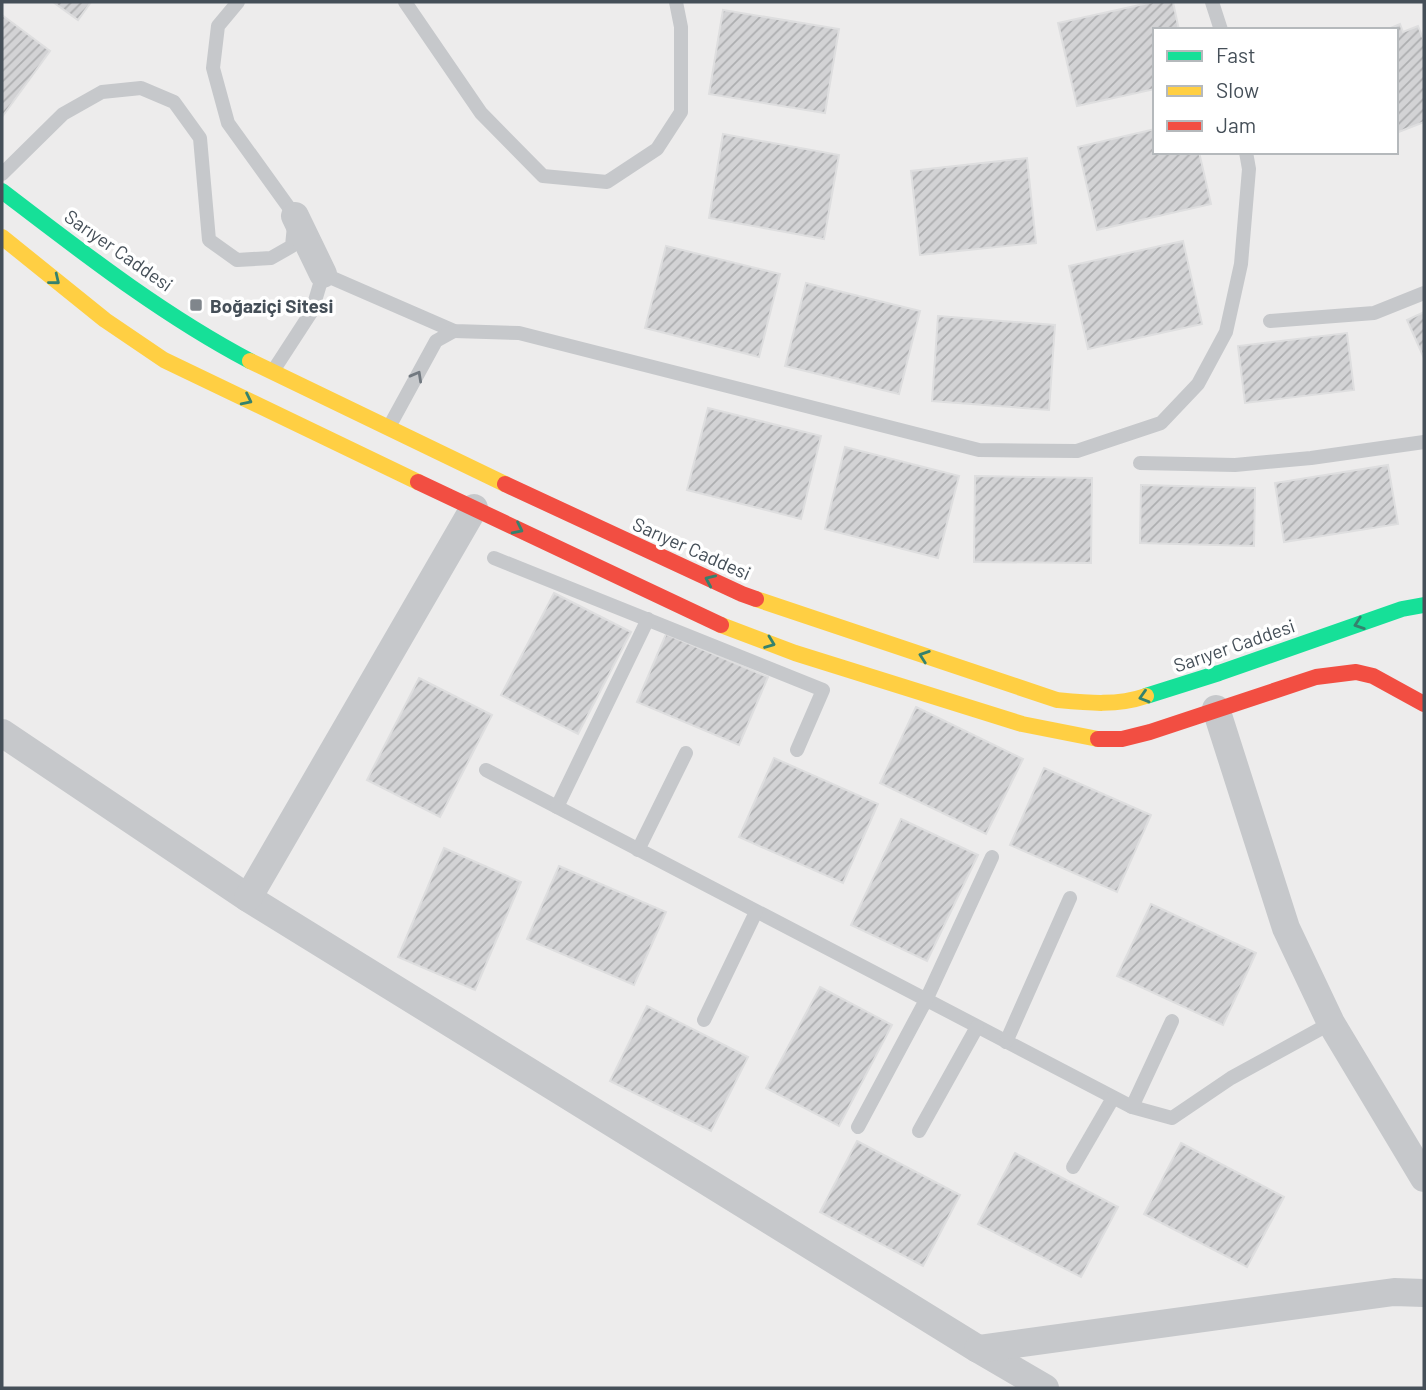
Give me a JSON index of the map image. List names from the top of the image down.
{
  "streets": {
    "main road": ["Sarıyer Caddesi"]
  },
  "places": {
    "transit": ["Boğaziçi Sitesi"]
  },
  "legend": ["Fast", "Slow", "Jam"]
}
